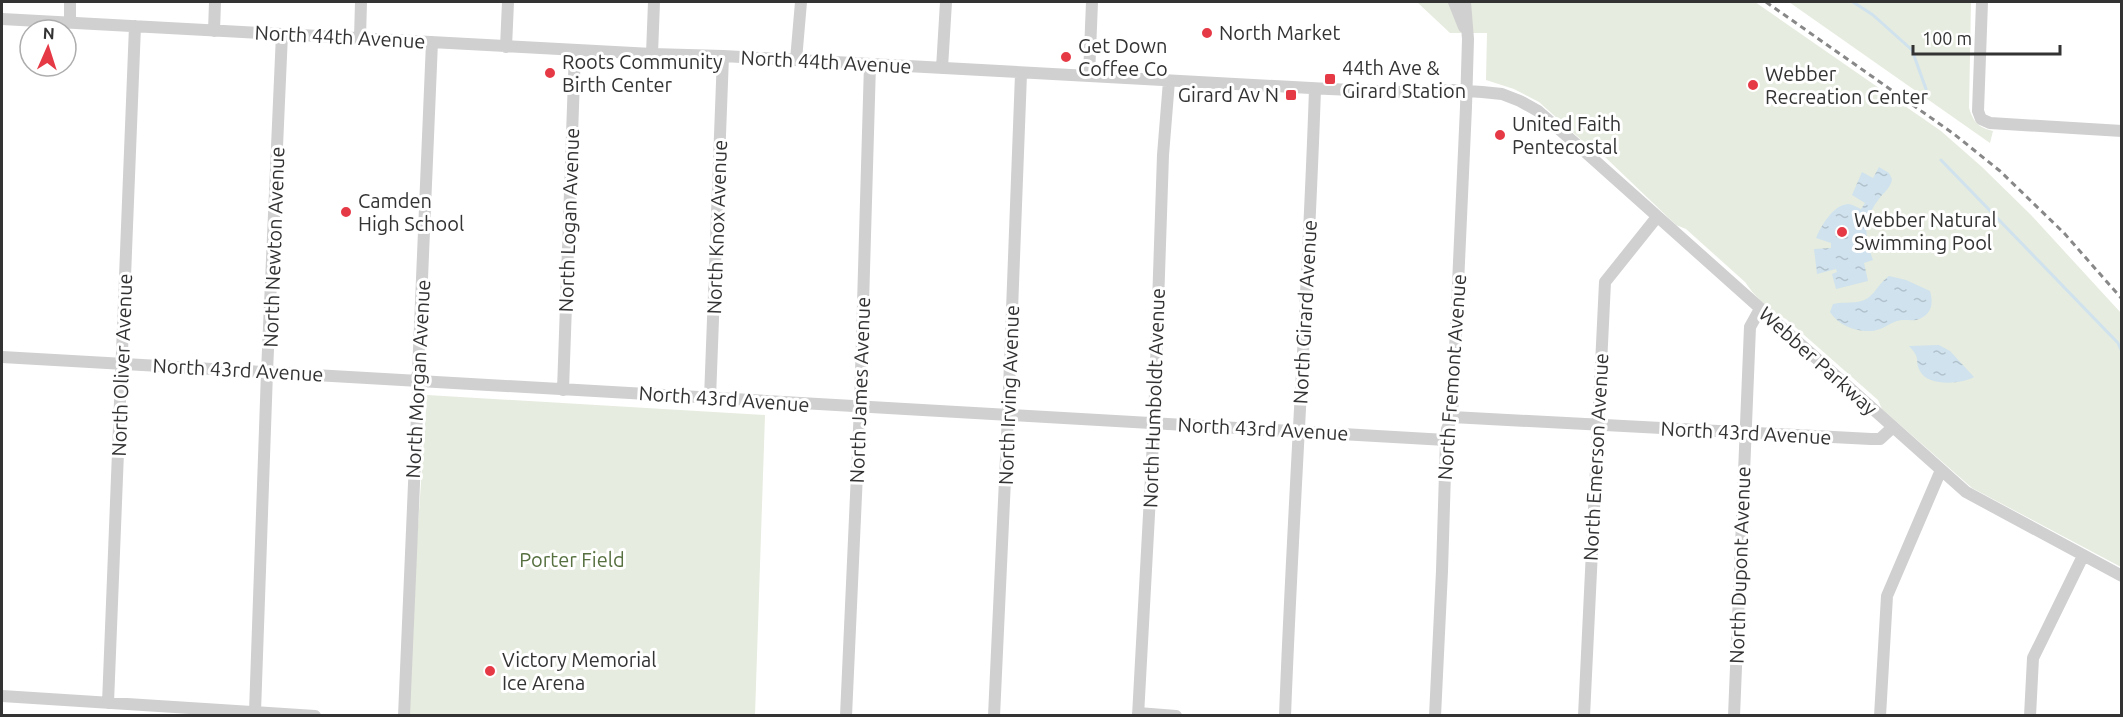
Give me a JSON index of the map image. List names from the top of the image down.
{
  "streets": {
    "street": [
      "North 44th Avenue",
      "North Logan Avenue",
      "North Knox Avenue",
      "North Newton Avenue",
      "North Girard Avenue",
      "Webber Parkway",
      "North Oliver Avenue",
      "North 43rd Avenue",
      "North Fremont Avenue",
      "North Morgan Avenue",
      "North James Avenue",
      "North Irving Avenue",
      "North Humboldt Avenue",
      "North Emerson Avenue",
      "North Dupont Avenue"
    ]
  },
  "crossings": [
    ["North 44th Avenue", "North Logan Avenue"],
    ["North 44th Avenue", "North Knox Avenue"],
    ["North 44th Avenue", "North Newton Avenue"],
    ["North 44th Avenue", "North Girard Avenue"],
    ["North 44th Avenue", "Webber Parkway"],
    ["North 44th Avenue", "North Oliver Avenue"],
    ["North 44th Avenue", "North Fremont Avenue"],
    ["North 44th Avenue", "North Morgan Avenue"],
    ["North 44th Avenue", "North James Avenue"],
    ["North 44th Avenue", "North Irving Avenue"],
    ["North 44th Avenue", "North Humboldt Avenue"],
    ["North Logan Avenue", "North 43rd Avenue"],
    ["North Knox Avenue", "North 43rd Avenue"],
    ["North Newton Avenue", "North 43rd Avenue"],
    ["North Girard Avenue", "North 43rd Avenue"],
    ["Webber Parkway", "North 43rd Avenue"],
    ["Webber Parkway", "North Emerson Avenue"],
    ["Webber Parkway", "North Dupont Avenue"],
    ["North Oliver Avenue", "North 43rd Avenue"],
    ["North 43rd Avenue", "North Fremont Avenue"],
    ["North 43rd Avenue", "North Morgan Avenue"],
    ["North 43rd Avenue", "North James Avenue"],
    ["North 43rd Avenue", "North Irving Avenue"],
    ["North 43rd Avenue", "North Humboldt Avenue"],
    ["North 43rd Avenue", "North Emerson Avenue"],
    ["North 43rd Avenue", "North Dupont Avenue"]
  ],
  "parks": ["Porter Field"],
  "places": {
    "other": [
      "North Market",
      "Get Down Coffee Co",
      "Roots Community Birth Center",
      "Webber Recreation Center",
      "United Faith Pentecostal",
      "Camden High School",
      "Webber Natural Swimming Pool",
      "Victory Memorial Ice Arena"
    ],
    "transit": ["44th Ave & Girard Station", "Girard Av N"]
  },
  "scale_bar": "100 m",
  "north": "top"
}
